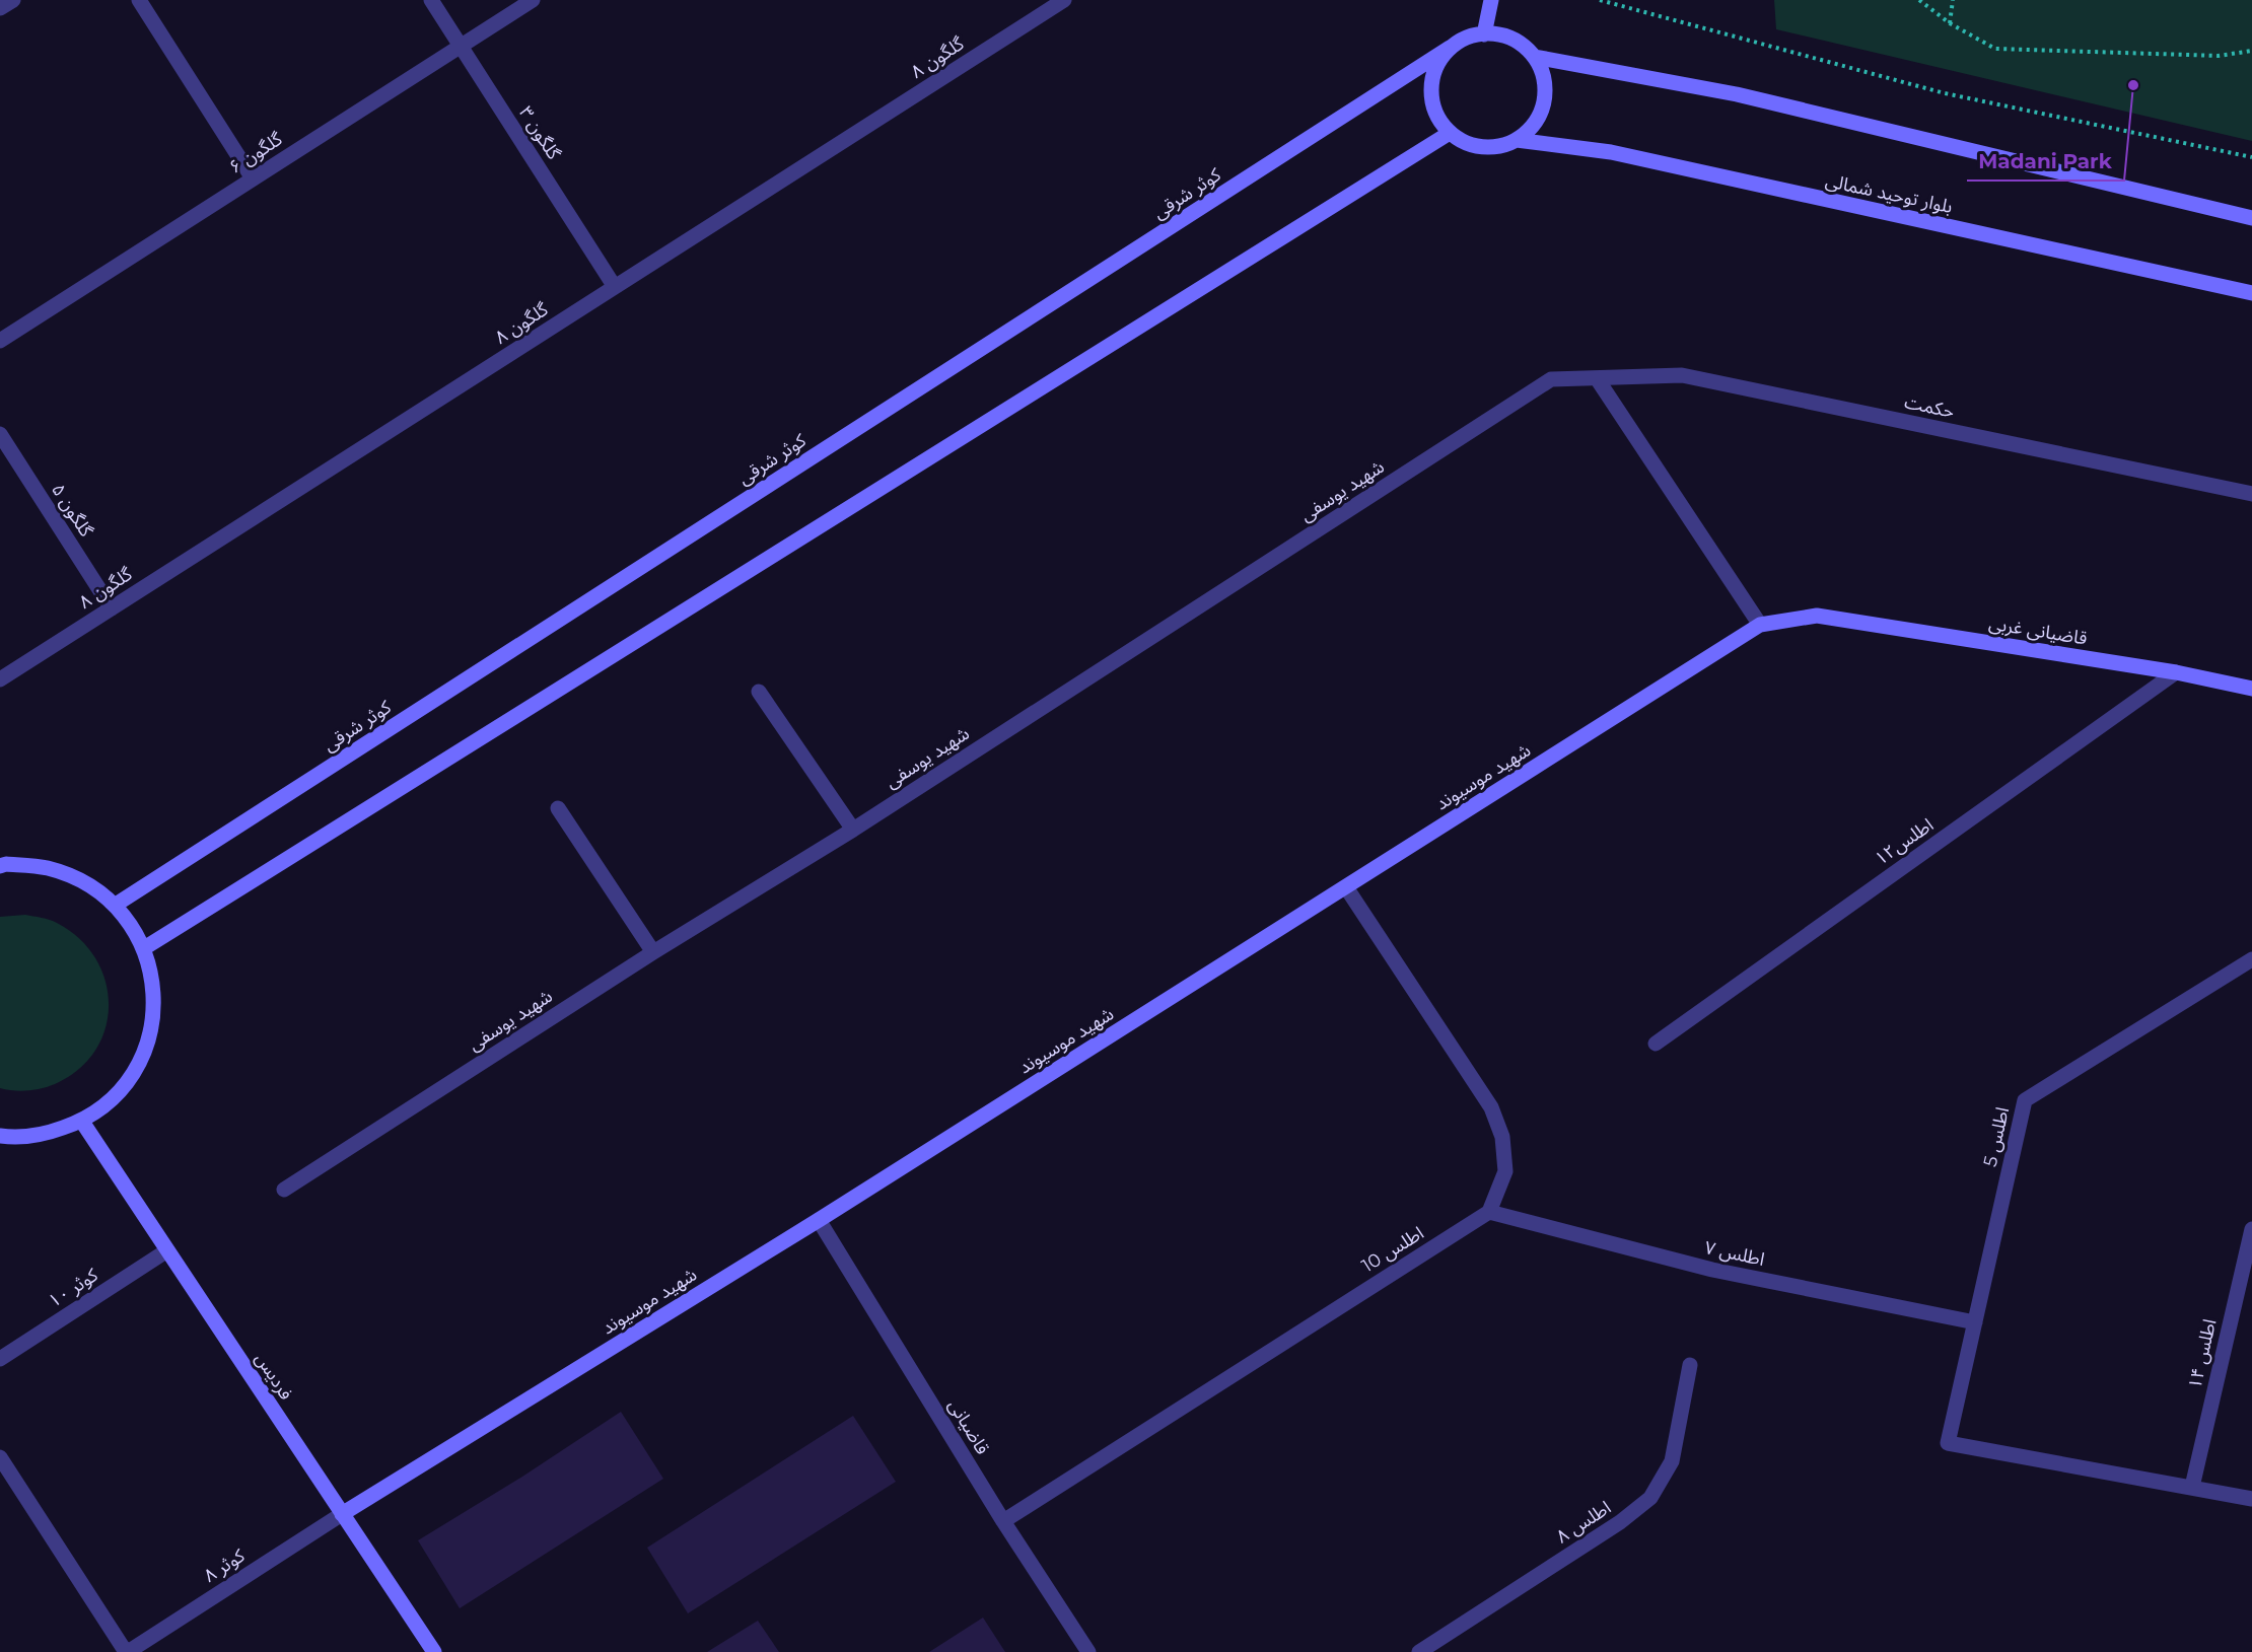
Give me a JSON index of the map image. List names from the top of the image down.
{
  "streets": {
    "main road": [
      "کوثر شرقی",
      "بلوار توحید شمالی",
      "قاضیانی غربی",
      "شهید موسیوند",
      "فردیس"
    ],
    "street": [
      "گلگون ۸",
      "گلگون ۳",
      "گلگون ۶",
      "حکمت",
      "شهید یوسفی",
      "گلگون ۵",
      "اطلس۱۲",
      "اطلس 5",
      "اطلس 10",
      "اطلس ۷",
      "کوثر ۱۰",
      "اطلس ۱۴",
      "قاضیانی",
      "اطلس ۸",
      "کوثر ۸"
    ]
  },
  "crossings": [
    ["گلگون ۸", "گلگون ۳"],
    ["گلگون ۸", "گلگون ۵"],
    ["گلگون ۳", "گلگون ۶"],
    ["کوثر شرقی", "بلوار توحید شمالی"],
    ["حکمت", "شهید یوسفی"],
    ["قاضیانی غربی", "شهید موسیوند"],
    ["قاضیانی غربی", "اطلس۱۲"],
    ["شهید موسیوند", "فردیس"],
    ["شهید موسیوند", "قاضیانی"],
    ["شهید موسیوند", "کوثر ۸"],
    ["اطلس 5", "اطلس ۷"],
    ["اطلس 5", "اطلس ۱۴"],
    ["اطلس 10", "اطلس ۷"],
    ["اطلس 10", "قاضیانی"],
    ["کوثر ۱۰", "فردیس"],
    ["فردیس", "کوثر ۸"]
  ],
  "places": ["Madani Park"]
}
